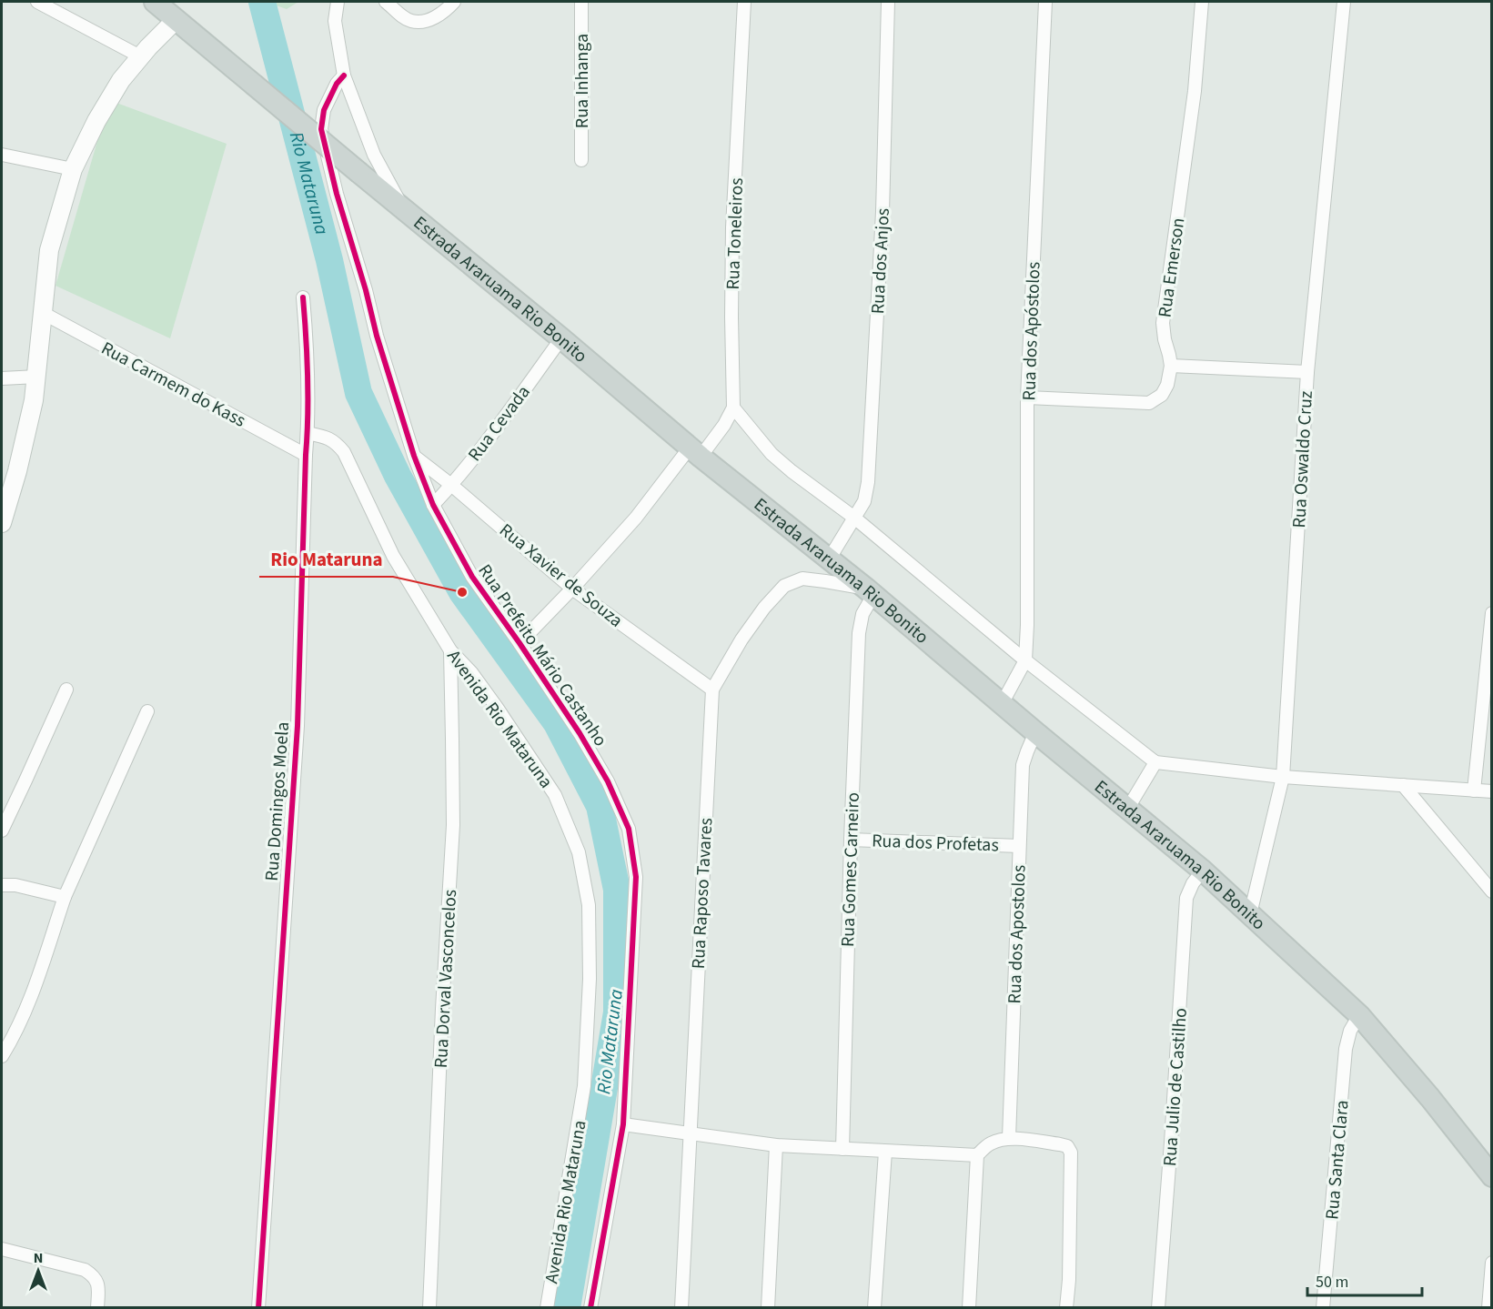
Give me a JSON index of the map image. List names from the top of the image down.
{
  "streets": {
    "main road": ["Estrada Araruama Rio Bonito"],
    "street": [
      "Rua Inhanga",
      "Rua Toneleiros",
      "Rua dos Anjos",
      "Rua Emerson",
      "Rua dos Apóstolos",
      "Rua Carmem do Kass",
      "Rua Cevada",
      "Rua Oswaldo Cruz",
      "Rua Xavier de Souza",
      "Rua Prefeito Mário Castanho",
      "Avenida Rio Mataruna",
      "Rua Domingos Moela",
      "Rua dos Profetas",
      "Rua Gomes Carneiro",
      "Rua Raposo Tavares",
      "Rua dos Apostolos",
      "Rua Dorval Vasconcelos",
      "Rua Julio de Castilho",
      "Rua Santa Clara"
    ]
  },
  "crossings": [
    ["Rua dos Anjos", "Estrada Araruama Rio Bonito"],
    ["Rua Emerson", "Rua dos Apóstolos"],
    ["Estrada Araruama Rio Bonito", "Rua dos Apóstolos"],
    ["Estrada Araruama Rio Bonito", "Rua Cevada"],
    ["Estrada Araruama Rio Bonito", "Rua Oswaldo Cruz"],
    ["Estrada Araruama Rio Bonito", "Rua Gomes Carneiro"],
    ["Estrada Araruama Rio Bonito", "Rua Raposo Tavares"],
    ["Estrada Araruama Rio Bonito", "Rua dos Apostolos"],
    ["Estrada Araruama Rio Bonito", "Rua Julio de Castilho"],
    ["Estrada Araruama Rio Bonito", "Rua Santa Clara"],
    ["Rua Carmem do Kass", "Rua Domingos Moela"],
    ["Rua Cevada", "Rua Xavier de Souza"],
    ["Rua Cevada", "Rua Prefeito Mário Castanho"],
    ["Rua Xavier de Souza", "Rua Prefeito Mário Castanho"],
    ["Rua Xavier de Souza", "Rua Raposo Tavares"],
    ["Avenida Rio Mataruna", "Rua Domingos Moela"],
    ["Avenida Rio Mataruna", "Rua Dorval Vasconcelos"],
    ["Rua dos Profetas", "Rua Gomes Carneiro"],
    ["Rua dos Profetas", "Rua dos Apostolos"],
    ["Rua Gomes Carneiro", "Rua Raposo Tavares"]
  ],
  "water": ["Rio Mataruna"],
  "places": ["Rio Mataruna"],
  "scale_bar": "50 m",
  "north": "top"
}
